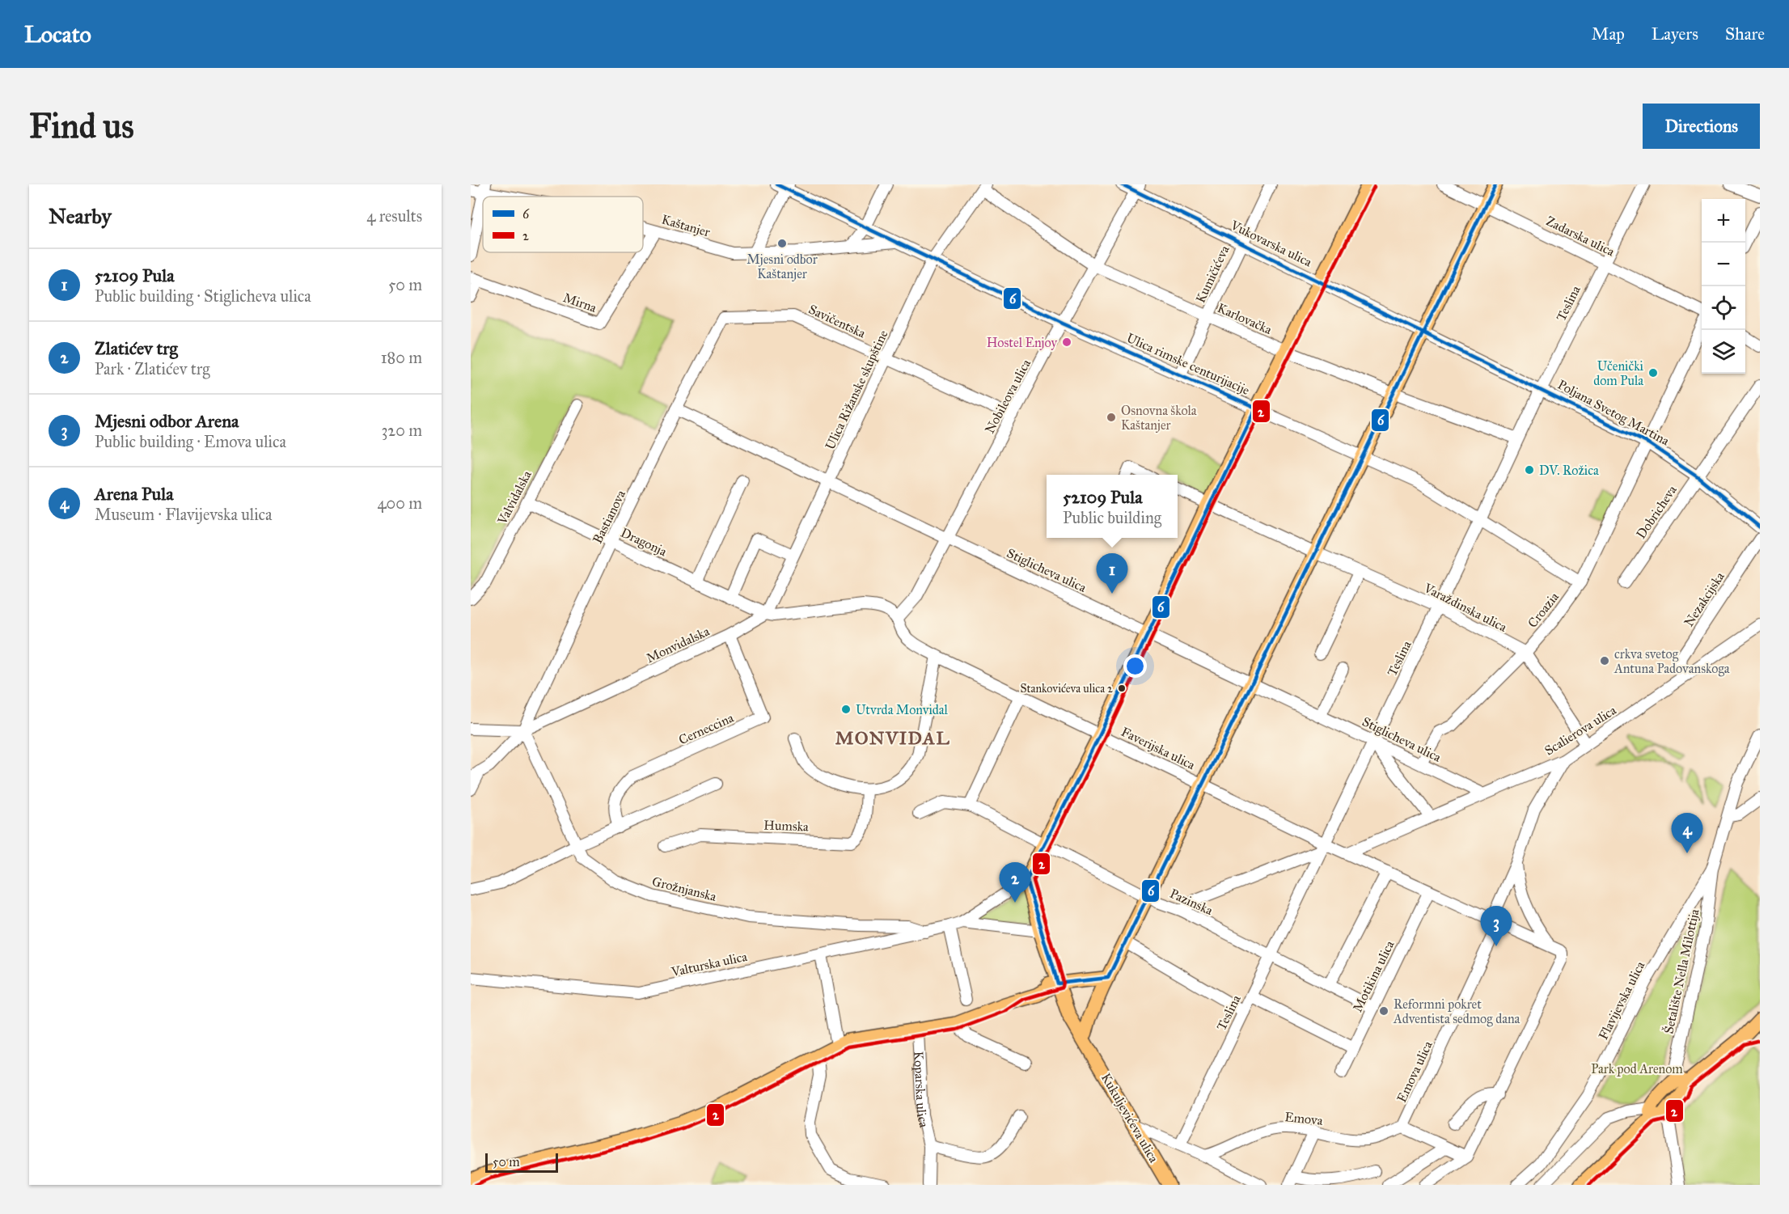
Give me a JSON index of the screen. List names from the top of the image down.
{
  "streets": {
    "main road": ["Koparska ulica", "Kukuljevićeva ulica"],
    "street": [
      "Kaštanjer",
      "Zadarska ulica",
      "Vukovarska ulica",
      "Kumičićeva",
      "Mirna",
      "Teslina",
      "Karlovačka",
      "Savičentska",
      "Ulica rimske centurijacije",
      "Ulica Rižanske skupštine",
      "Nobileova ulica",
      "Poljana Svetog Martina",
      "Valvidalska",
      "Dobricheva",
      "Bastianova",
      "Dragonja",
      "Stiglicheva ulica",
      "Nezakcijska",
      "Varaždinska ulica",
      "Croazia",
      "Monvidalska",
      "Cerneccina",
      "Scalierova ulica",
      "Faverijska ulica",
      "Humska",
      "Grožnjanska",
      "Pazinska",
      "Valturska ulica",
      "Šetalište Nella Milottija",
      "Motikina ulica",
      "Flavijevska ulica",
      "Emova ulica",
      "Emova"
    ]
  },
  "crossings": [
    ["Kaštanjer", "Mirna"],
    ["Kaštanjer", "Ulica rimske centurijacije"],
    ["Zadarska ulica", "Teslina"],
    ["Vukovarska ulica", "Kumičićeva"],
    ["Vukovarska ulica", "Teslina"],
    ["Vukovarska ulica", "Nobileova ulica"],
    ["Vukovarska ulica", "Poljana Svetog Martina"],
    ["Kumičićeva", "Karlovačka"],
    ["Kumičićeva", "Ulica rimske centurijacije"],
    ["Teslina", "Ulica rimske centurijacije"],
    ["Teslina", "Poljana Svetog Martina"],
    ["Teslina", "Stiglicheva ulica"],
    ["Teslina", "Varaždinska ulica"],
    ["Teslina", "Faverijska ulica"],
    ["Teslina", "Pazinska"],
    ["Karlovačka", "Ulica Rižanske skupštine"],
    ["Karlovačka", "Nobileova ulica"],
    ["Savičentska", "Ulica Rižanske skupštine"],
    ["Savičentska", "Nobileova ulica"],
    ["Savičentska", "Bastianova"],
    ["Ulica rimske centurijacije", "Ulica Rižanske skupštine"],
    ["Ulica rimske centurijacije", "Nobileova ulica"],
    ["Ulica rimske centurijacije", "Croazia"],
    ["Ulica Rižanske skupštine", "Dragonja"],
    ["Ulica Rižanske skupštine", "Stiglicheva ulica"],
    ["Ulica Rižanske skupštine", "Monvidalska"],
    ["Nobileova ulica", "Stiglicheva ulica"],
    ["Nobileova ulica", "Monvidalska"],
    ["Nobileova ulica", "Faverijska ulica"],
    ["Poljana Svetog Martina", "Dobricheva"],
    ["Poljana Svetog Martina", "Croazia"],
    ["Valvidalska", "Dragonja"],
    ["Bastianova", "Dragonja"],
    ["Bastianova", "Stiglicheva ulica"],
    ["Bastianova", "Monvidalska"],
    ["Bastianova", "Grožnjanska"],
    ["Dragonja", "Monvidalska"],
    ["Stiglicheva ulica", "Croazia"],
    ["Stiglicheva ulica", "Scalierova ulica"],
    ["Nezakcijska", "Scalierova ulica"],
    ["Varaždinska ulica", "Croazia"],
    ["Varaždinska ulica", "Scalierova ulica"],
    ["Monvidalska", "Cerneccina"],
    ["Monvidalska", "Faverijska ulica"],
    ["Monvidalska", "Grožnjanska"],
    ["Scalierova ulica", "Faverijska ulica"],
    ["Scalierova ulica", "Emova ulica"],
    ["Faverijska ulica", "Motikina ulica"],
    ["Faverijska ulica", "Emova ulica"],
    ["Grožnjanska", "Valturska ulica"],
    ["Pazinska", "Motikina ulica"],
    ["Šetalište Nella Milottija", "Flavijevska ulica"],
    ["Emova ulica", "Emova"],
    ["Koparska ulica", "Kukuljevićeva ulica"]
  ],
  "districts": ["MONVIDAL"],
  "parks": ["Park pod Arenom"],
  "places": [
    "Mjesni odbor Kaštanjer",
    "Hostel Enjoy",
    "Učenički dom Pula",
    "Osnovna škola Kaštanjer",
    "DV. Rožica",
    "crkva svetog Antuna Padovanskoga",
    "Stankovićeva ulica 2",
    "Utvrda Monvidal",
    "Reformni pokret Adventista sedmog dana"
  ],
  "lines": ["transit line 6", "transit line 2"],
  "legend": ["6", "2"],
  "scale_bar": "50 m",
  "page": {
    "header": "Locato",
    "nav": ["Map", "Layers", "Share"],
    "buttons": "Directions",
    "title": "Find us",
    "heading": ["Nearby", "4 results"],
    "map_buttons": ["+", "−"],
    "list": [
      {
        "mark": "1",
        "name": "52109 Pula",
        "note": "Public building · Stiglicheva ulica",
        "value": "50 m"
      },
      {
        "mark": "2",
        "name": "Zlatićev trg",
        "note": "Park · Zlatićev trg",
        "value": "180 m"
      },
      {
        "mark": "3",
        "name": "Mjesni odbor Arena",
        "note": "Public building · Emova ulica",
        "value": "320 m"
      },
      {
        "mark": "4",
        "name": "Arena Pula",
        "note": "Museum · Flavijevska ulica",
        "value": "400 m"
      }
    ],
    "popup": ["52109 Pula", "Public building"],
    "pins": [
      "1",
      "4",
      "2",
      "3"
    ],
    "scale": "50 m"
  }
}
